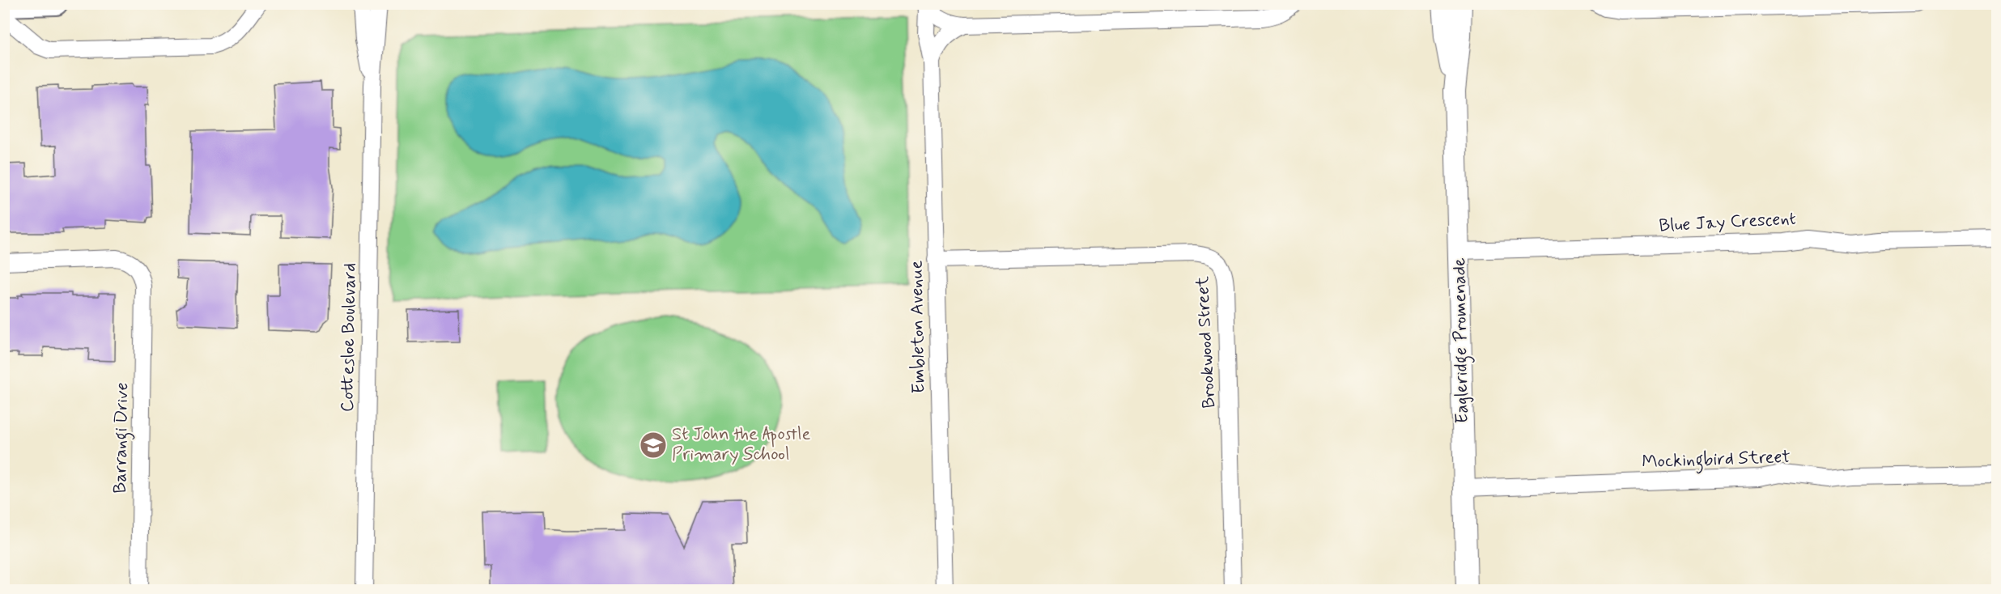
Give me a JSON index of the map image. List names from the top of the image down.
{
  "streets": {
    "street": [
      "Blue Jay Crescent",
      "Embleton Avenue",
      "Cottesloe Boulevard",
      "Eagleridge Promenade",
      "Brookwood Street",
      "Barrangi Drive",
      "Mockingbird Street"
    ]
  },
  "crossings": [
    ["Blue Jay Crescent", "Eagleridge Promenade"],
    ["Embleton Avenue", "Brookwood Street"],
    ["Eagleridge Promenade", "Mockingbird Street"]
  ],
  "places": {
    "school or university": ["St John the Apostle Primary School"]
  }
}
